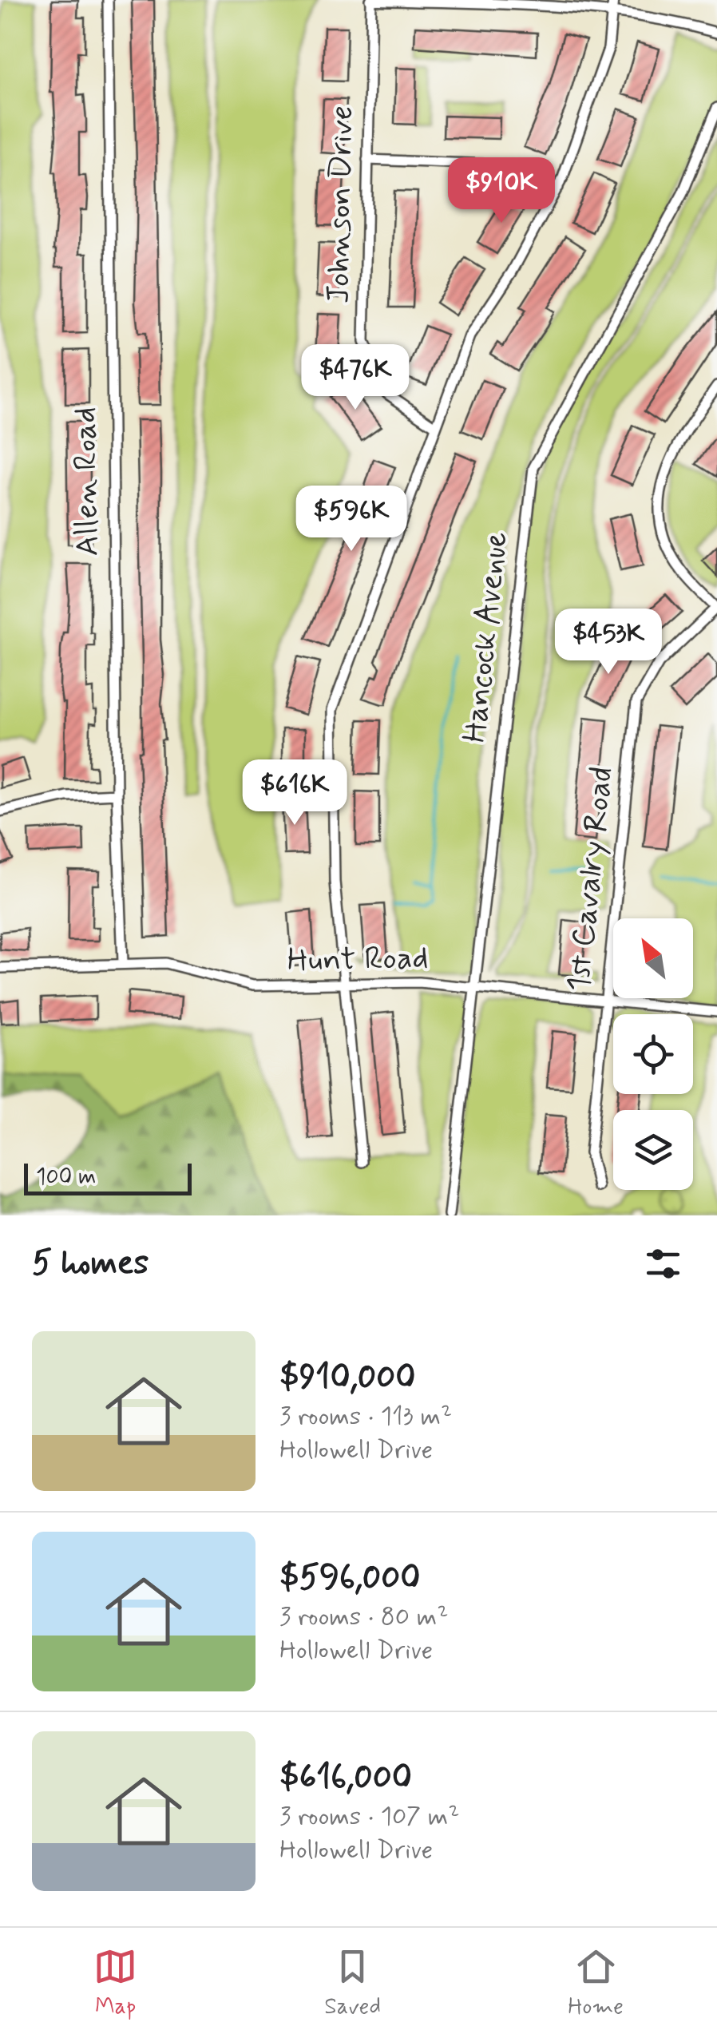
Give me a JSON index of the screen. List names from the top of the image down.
{
  "streets": {
    "street": [
      "Johnson Drive",
      "Allen Road",
      "Hancock Avenue",
      "1st Cavalry Road",
      "Hunt Road"
    ]
  },
  "crossings": [
    ["Allen Road", "Hunt Road"],
    ["Hancock Avenue", "Hunt Road"],
    ["1st Cavalry Road", "Hunt Road"]
  ],
  "scale_bar": "100 m",
  "north": "top left",
  "page": {
    "price": [
      "$910K",
      "$476K",
      "$596K",
      "$453K",
      "$616K"
    ],
    "scale": "100 m",
    "heading": "5 homes",
    "list": [
      {
        "name": "$910,000",
        "note": "3 rooms · 113 m² · Hollowell Drive"
      },
      {
        "name": "$596,000",
        "note": "3 rooms · 80 m² · Hollowell Drive"
      },
      {
        "name": "$616,000",
        "note": "3 rooms · 107 m² · Hollowell Drive"
      }
    ],
    "tabs": ["Map", "Saved", "Home"]
  }
}
